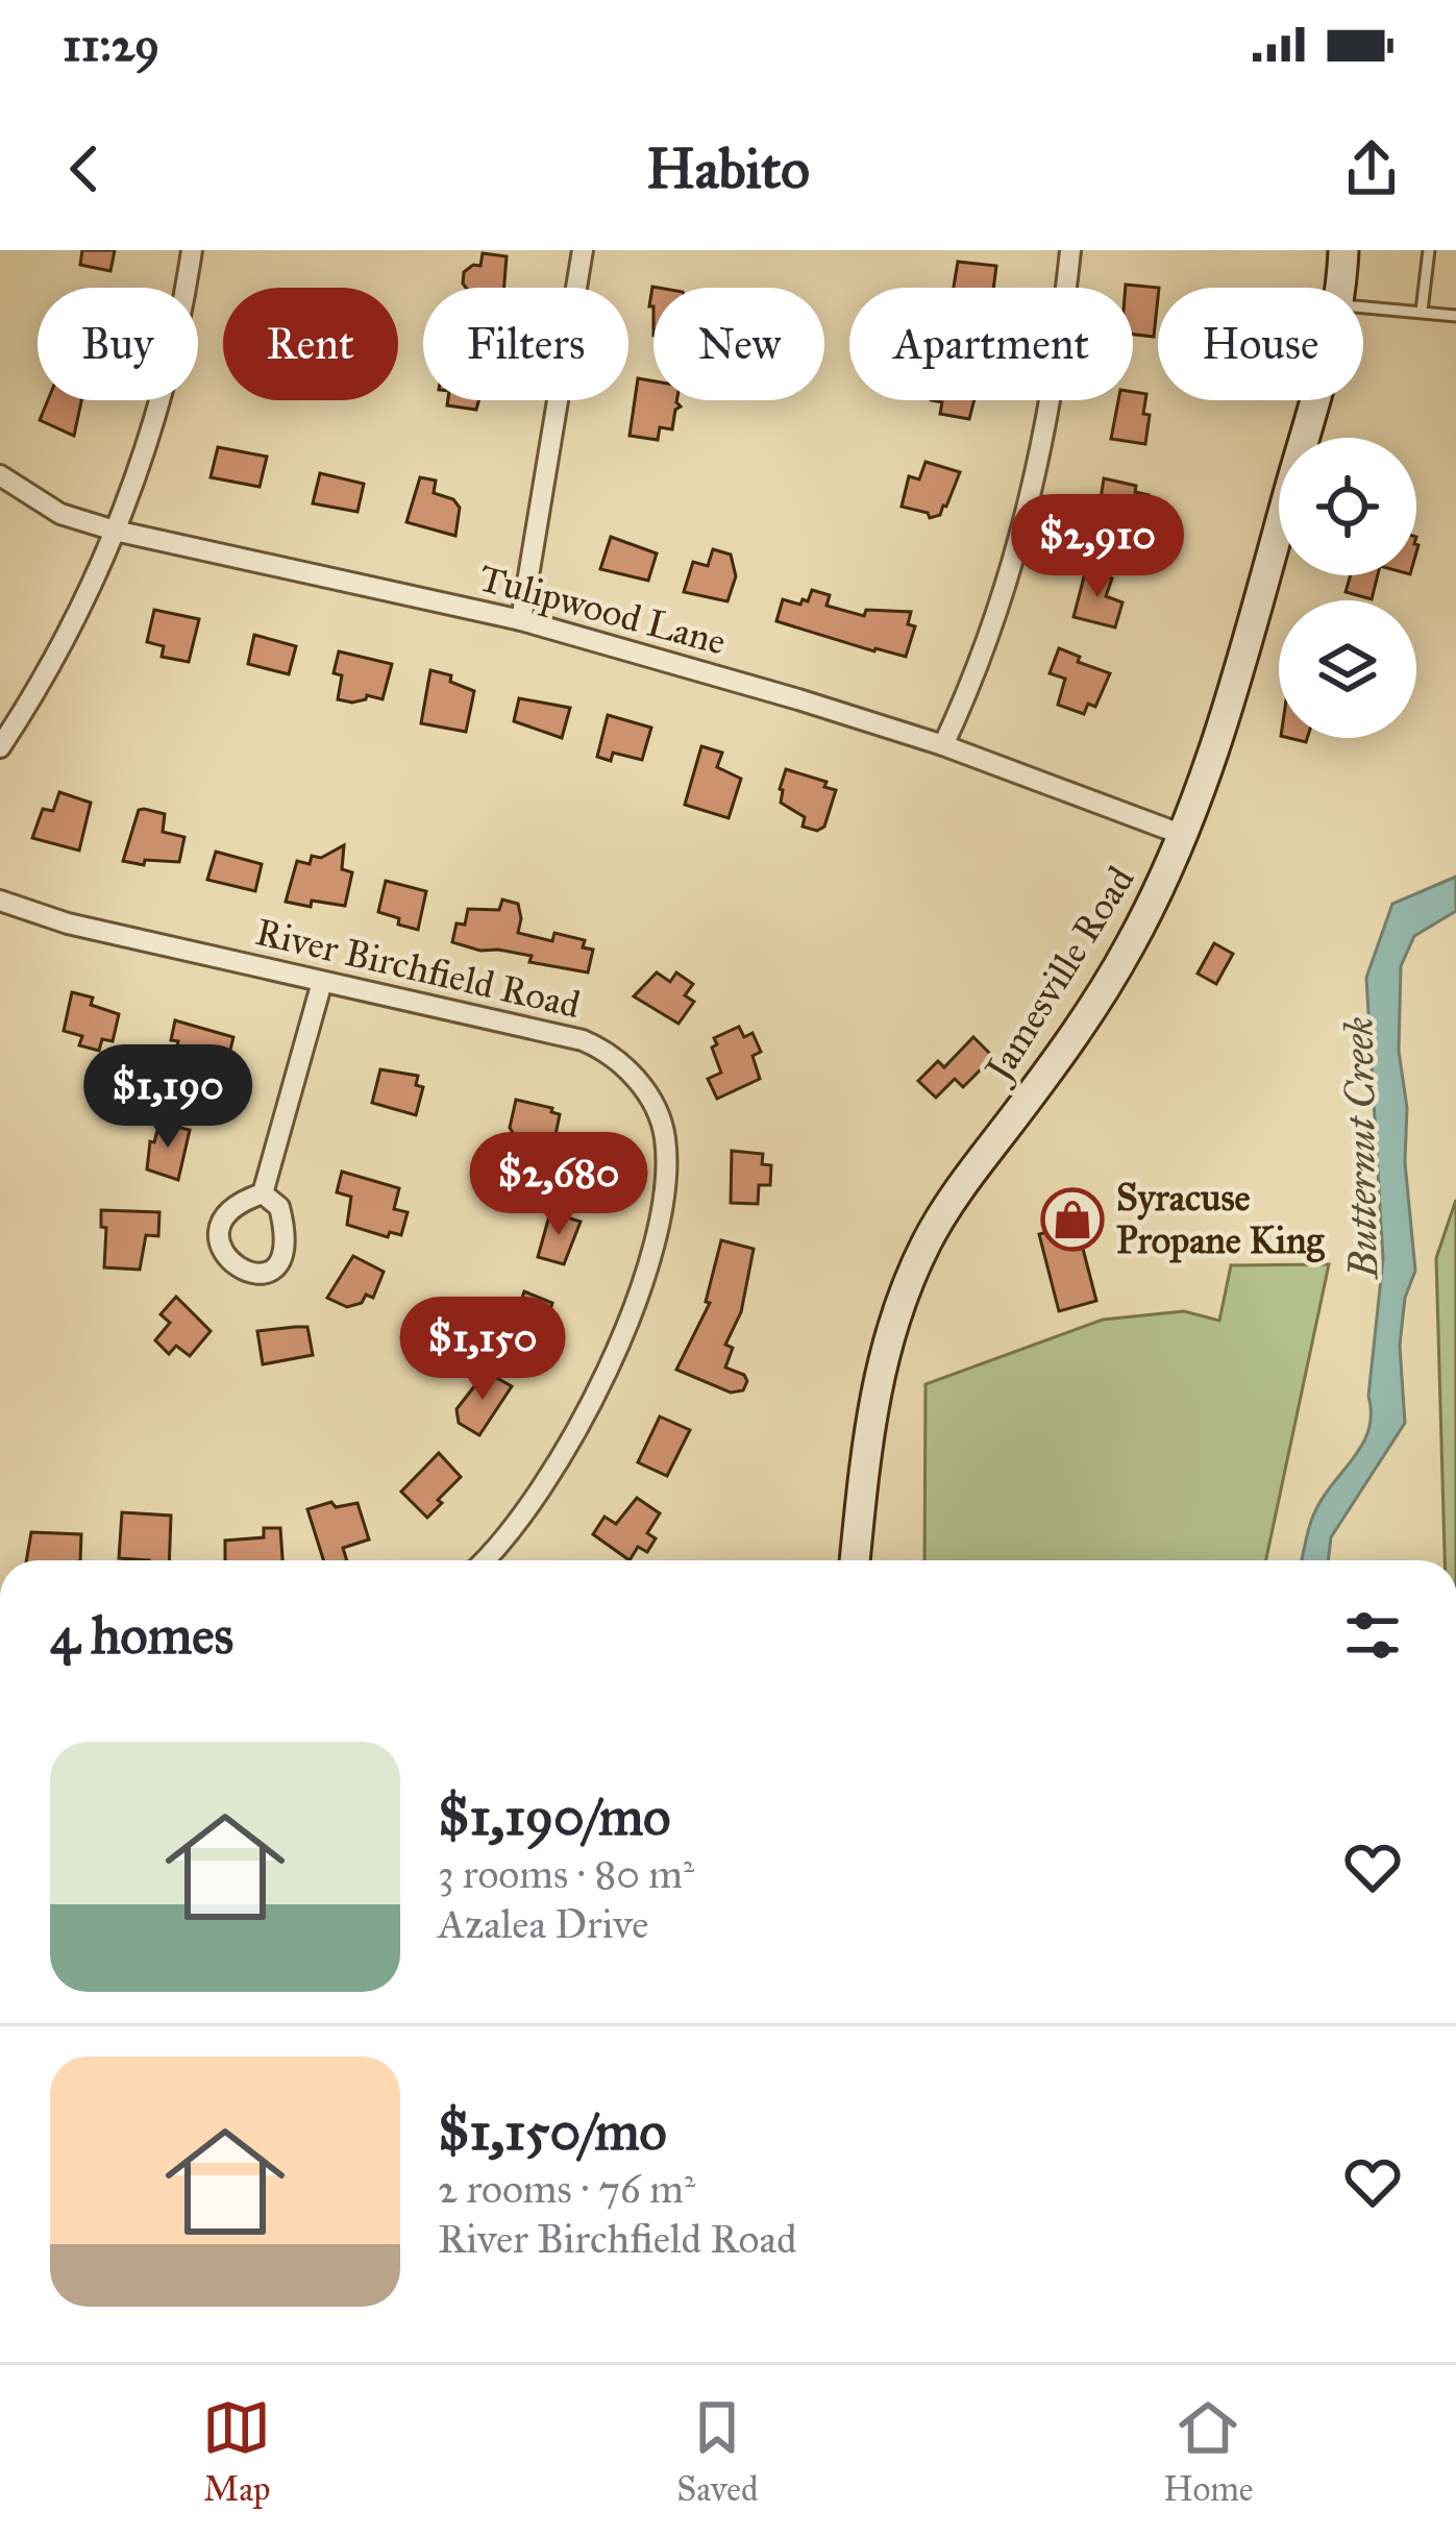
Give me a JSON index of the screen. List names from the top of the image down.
{
  "streets": {
    "street": ["Tulipwood Lane", "River Birchfield Road", "Jamesville Road"]
  },
  "crossings": [
    ["Tulipwood Lane", "Jamesville Road"]
  ],
  "water": ["Butternut Creek"],
  "places": {
    "shop": ["Syracuse Propane King"]
  },
  "page": {
    "status": "11:29",
    "header": "Habito",
    "chip": [
      "Buy",
      "Rent",
      "Filters",
      "New",
      "Apartment",
      "House"
    ],
    "price": [
      "$2,910",
      "$1,190",
      "$2,680",
      "$1,150"
    ],
    "heading": "4 homes",
    "list": [
      {
        "name": "$1,190/mo",
        "note": "3 rooms · 80 m² · Azalea Drive"
      },
      {
        "name": "$1,150/mo",
        "note": "2 rooms · 76 m² · River Birchfield Road"
      }
    ],
    "tabs": ["Map", "Saved", "Home"]
  }
}
